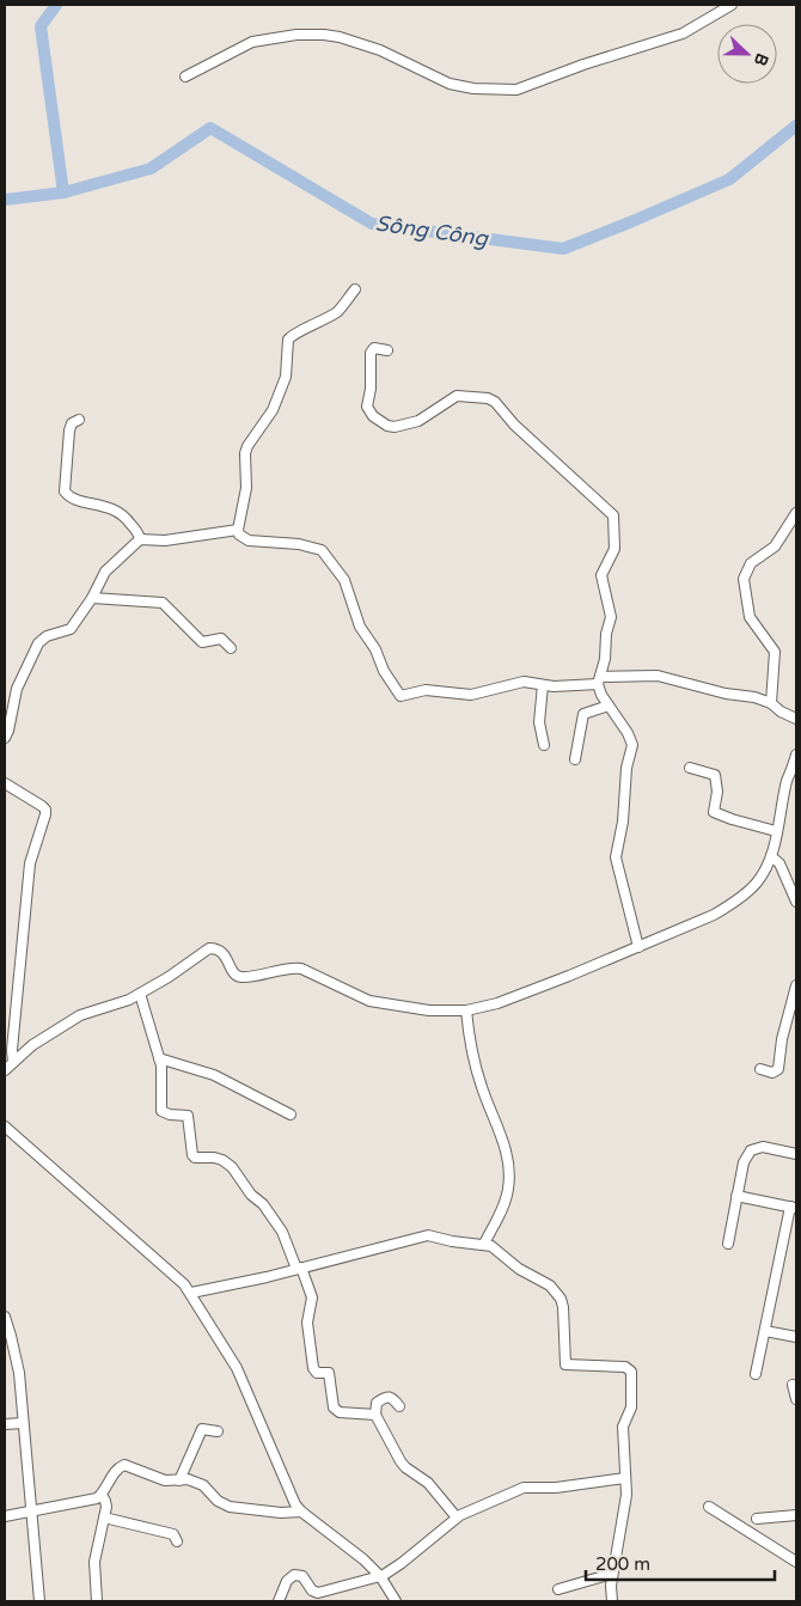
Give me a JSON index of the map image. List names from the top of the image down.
{
  "water": ["Sông Công"],
  "scale_bar": "200 m",
  "north": "right"
}
